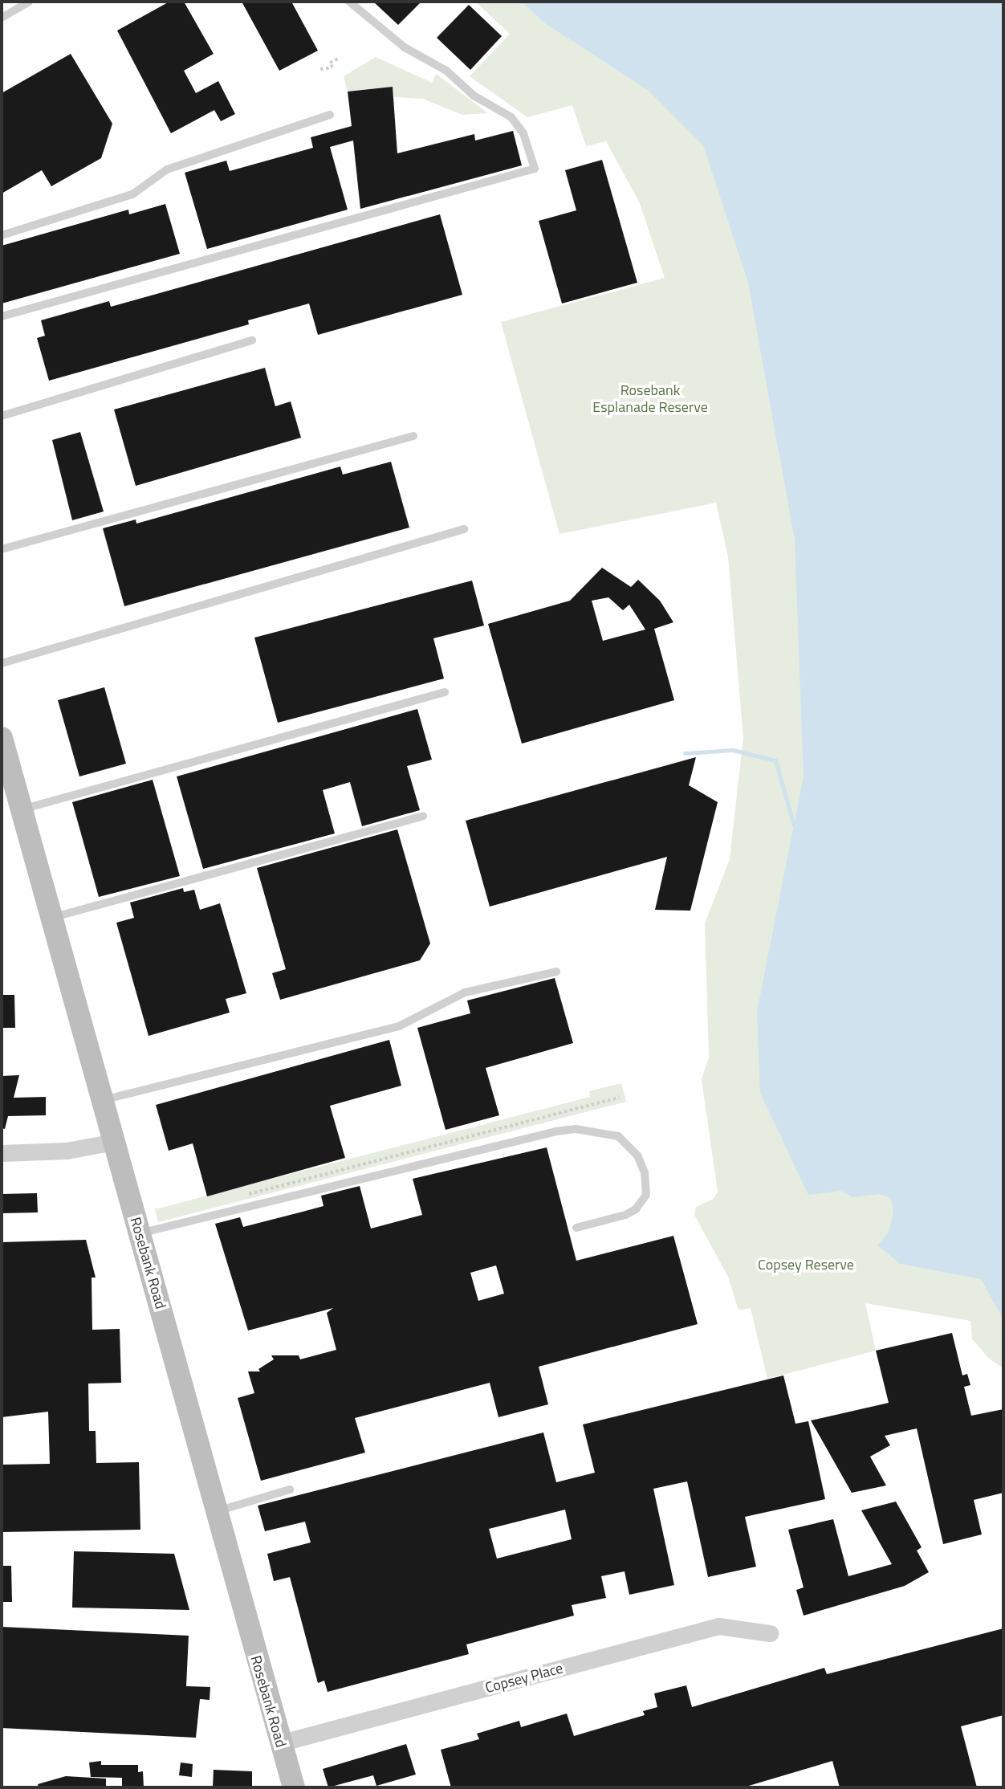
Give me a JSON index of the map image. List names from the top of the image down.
{
  "streets": {
    "main road": ["Rosebank Road"],
    "street": ["Copsey Place"]
  },
  "crossings": [
    ["Rosebank Road", "Copsey Place"]
  ],
  "parks": ["Rosebank Esplanade Reserve", "Copsey Reserve"]
}
